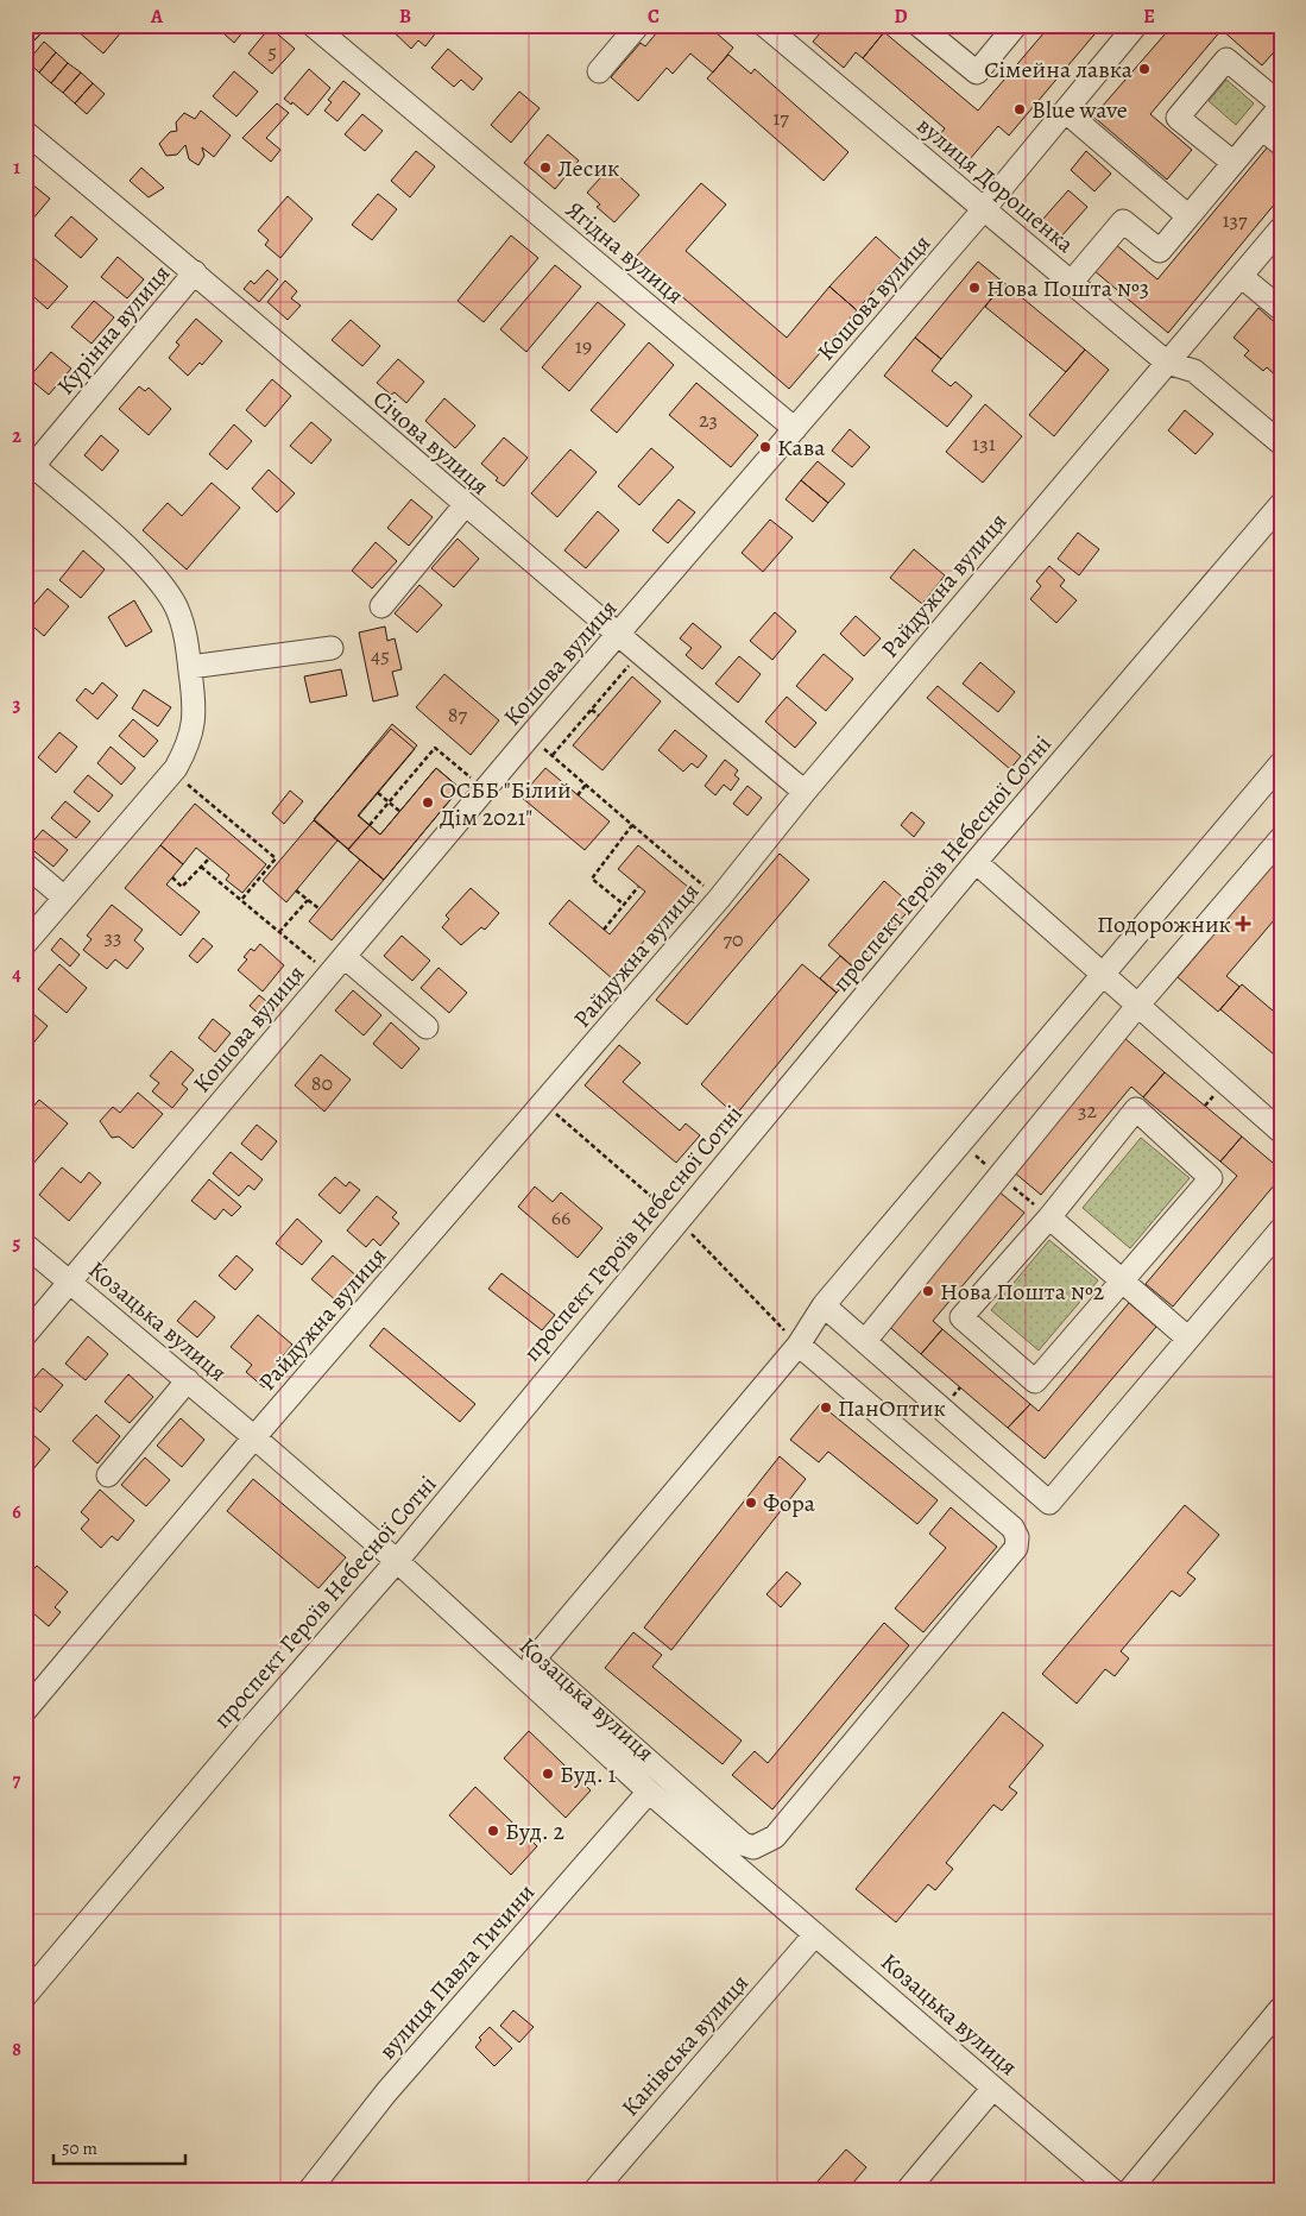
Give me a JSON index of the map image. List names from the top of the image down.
{
  "streets": {
    "street": [
      "вулиця Дорошенка",
      "Ягідна вулиця",
      "Кошова вулиця",
      "Курінна вулиця",
      "Січова вулиця",
      "Райдужна вулиця",
      "проспект Героїв Небесної Сотні",
      "Козацька вулиця",
      "вулиця Павла Тичини",
      "Канівська вулиця"
    ]
  },
  "crossings": [
    ["вулиця Дорошенка", "Кошова вулиця"],
    ["вулиця Дорошенка", "Райдужна вулиця"],
    ["Ягідна вулиця", "Кошова вулиця"],
    ["Кошова вулиця", "Січова вулиця"],
    ["Кошова вулиця", "Козацька вулиця"],
    ["Курінна вулиця", "Січова вулиця"],
    ["Січова вулиця", "Райдужна вулиця"],
    ["Райдужна вулиця", "Козацька вулиця"],
    ["проспект Героїв Небесної Сотні", "Козацька вулиця"],
    ["Козацька вулиця", "вулиця Павла Тичини"],
    ["Козацька вулиця", "Канівська вулиця"]
  ],
  "places": {
    "other": [
      "Сімейна лавка",
      "Blue wave",
      "Лесик",
      "Нова Пошта №3",
      "Кава",
      "ОСББ \"Білий Дім 2021\"",
      "Нова Пошта №2",
      "ПанОптик",
      "Фора",
      "Буд. 1",
      "Буд. 2"
    ],
    "health": ["Подорожник"]
  },
  "house_numbers": [
    "5",
    "17",
    "137",
    "19",
    "23",
    "131",
    "45",
    "87",
    "33",
    "70",
    "80",
    "32",
    "66"
  ],
  "scale_bar": "50 m",
  "grid": {
    "columns": [
      "A",
      "B",
      "C",
      "D",
      "E"
    ],
    "rows": [
      "1",
      "2",
      "3",
      "4",
      "5",
      "6",
      "7",
      "8"
    ]
  }
}
